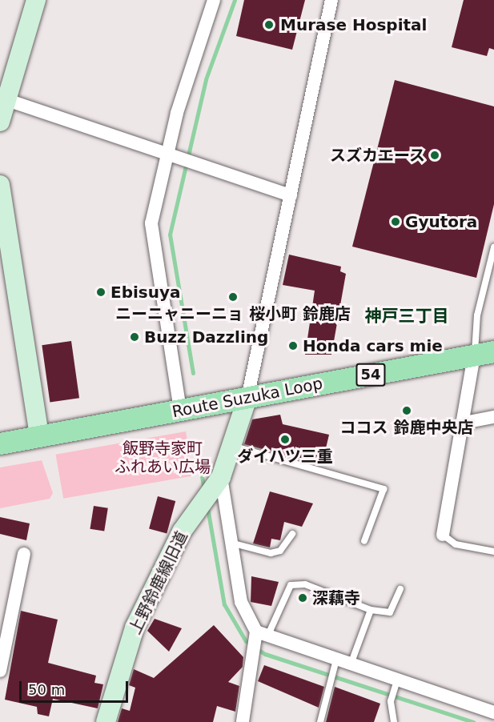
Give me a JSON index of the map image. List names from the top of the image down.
{
  "streets": {
    "main road": ["54", "Route Suzuka Loop"],
    "street": ["上野鈴鹿線旧道"]
  },
  "crossings": [
    ["Route Suzuka Loop", "上野鈴鹿線旧道"]
  ],
  "districts": ["神戸三丁目"],
  "parks": ["飯野寺家町 ふれあい広場"],
  "places": [
    "Murase Hospital",
    "スズカエース",
    "Gyutora",
    "Ebisuya",
    "ニーニャニーニョ 桜小町 鈴鹿店",
    "Buzz Dazzling",
    "Honda cars mie",
    "ココス 鈴鹿中央店",
    "ダイハツ三重",
    "深藕寺"
  ],
  "scale_bar": "50 m"
}
